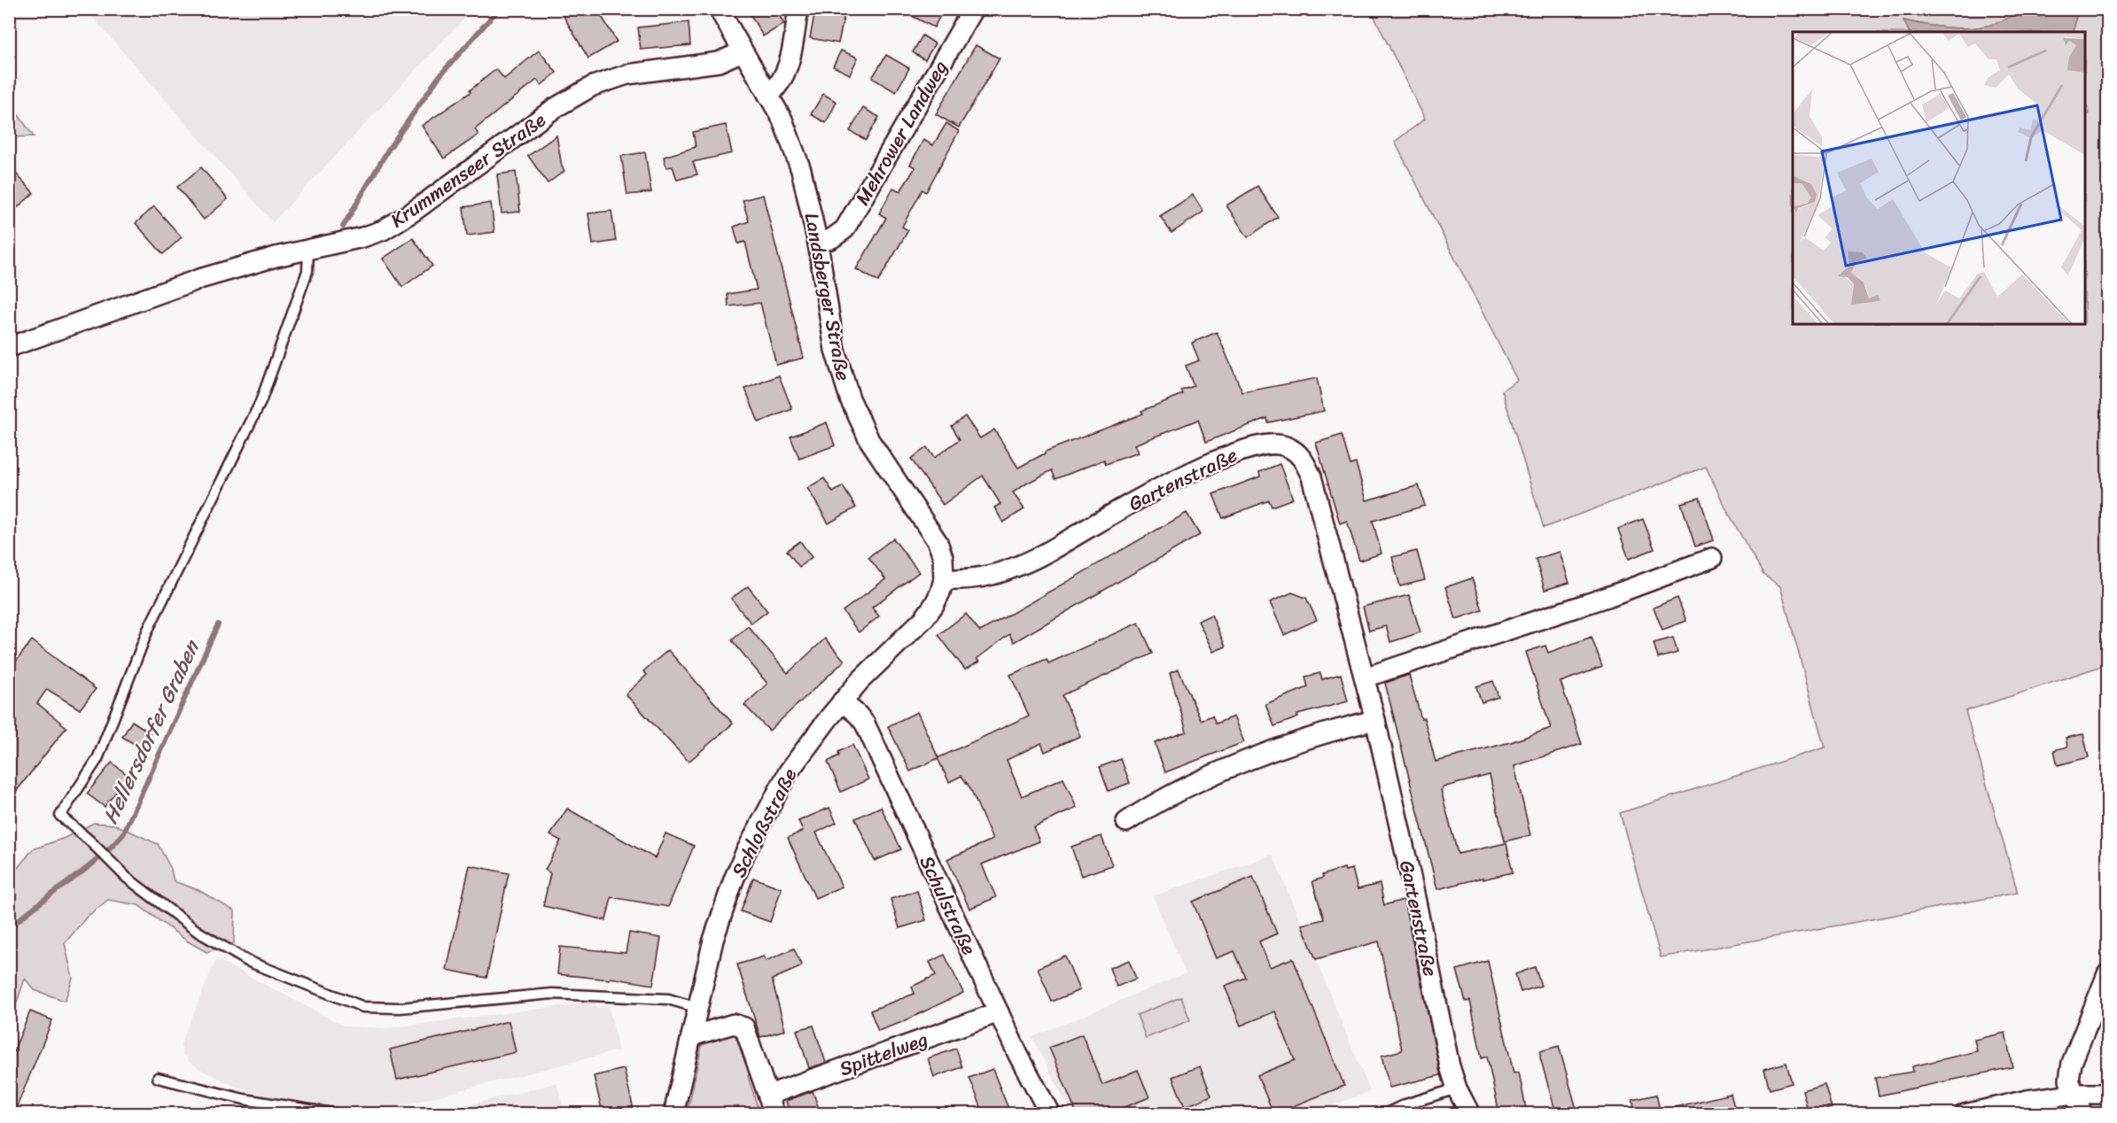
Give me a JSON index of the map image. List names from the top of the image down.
{
  "streets": {
    "street": [
      "Mehrower Landweg",
      "Krummenseer Straße",
      "Landsberger Straße",
      "Gartenstraße",
      "Schloßstraße",
      "Schulstraße",
      "Spittelweg"
    ]
  },
  "crossings": [
    ["Mehrower Landweg", "Landsberger Straße"],
    ["Krummenseer Straße", "Landsberger Straße"],
    ["Landsberger Straße", "Gartenstraße"],
    ["Landsberger Straße", "Schloßstraße"],
    ["Gartenstraße", "Schloßstraße"],
    ["Schloßstraße", "Schulstraße"],
    ["Schulstraße", "Spittelweg"]
  ],
  "water": ["Hellersdorfer Graben"]
}
